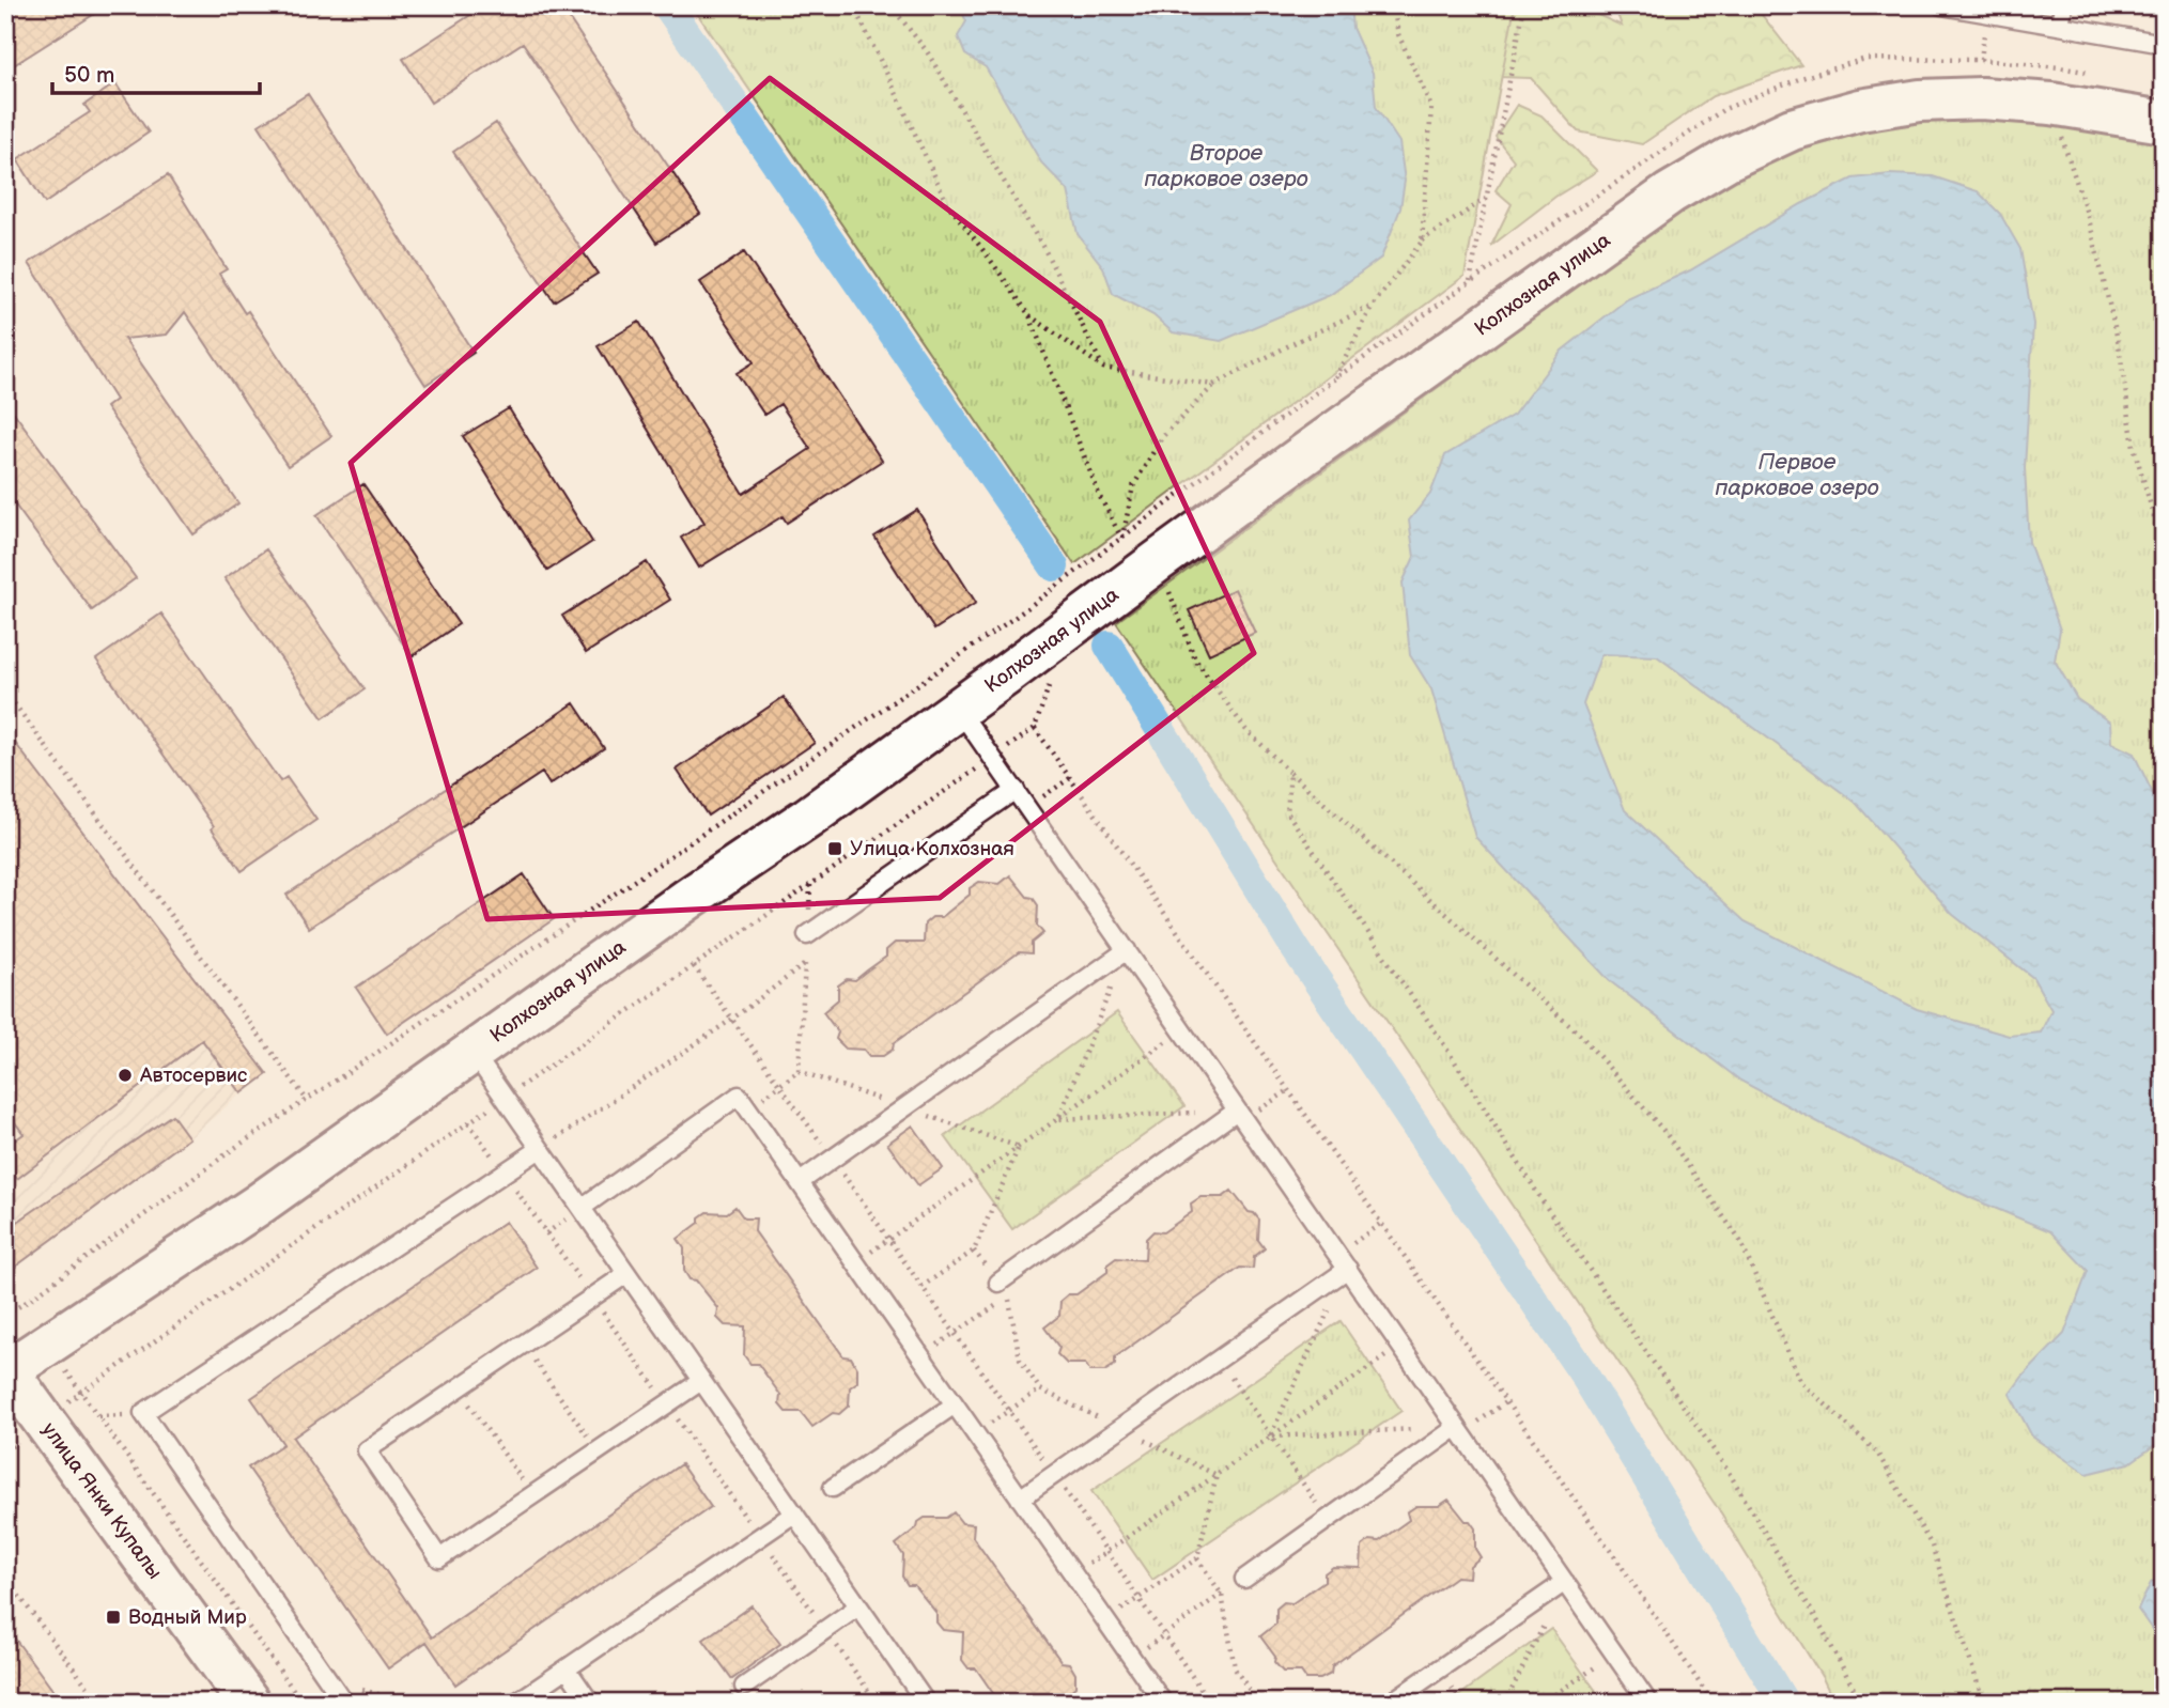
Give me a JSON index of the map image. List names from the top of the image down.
{
  "streets": {
    "main road": ["Колхозная улица", "улица Янки Купалы"]
  },
  "crossings": [
    ["Колхозная улица", "улица Янки Купалы"]
  ],
  "water": ["Второе парковое озеро", "Первое парковое озеро"],
  "places": {
    "transit": ["Улица Колхозная", "Водный Мир"],
    "other": ["Автосервис"]
  },
  "scale_bar": "50 m"
}
